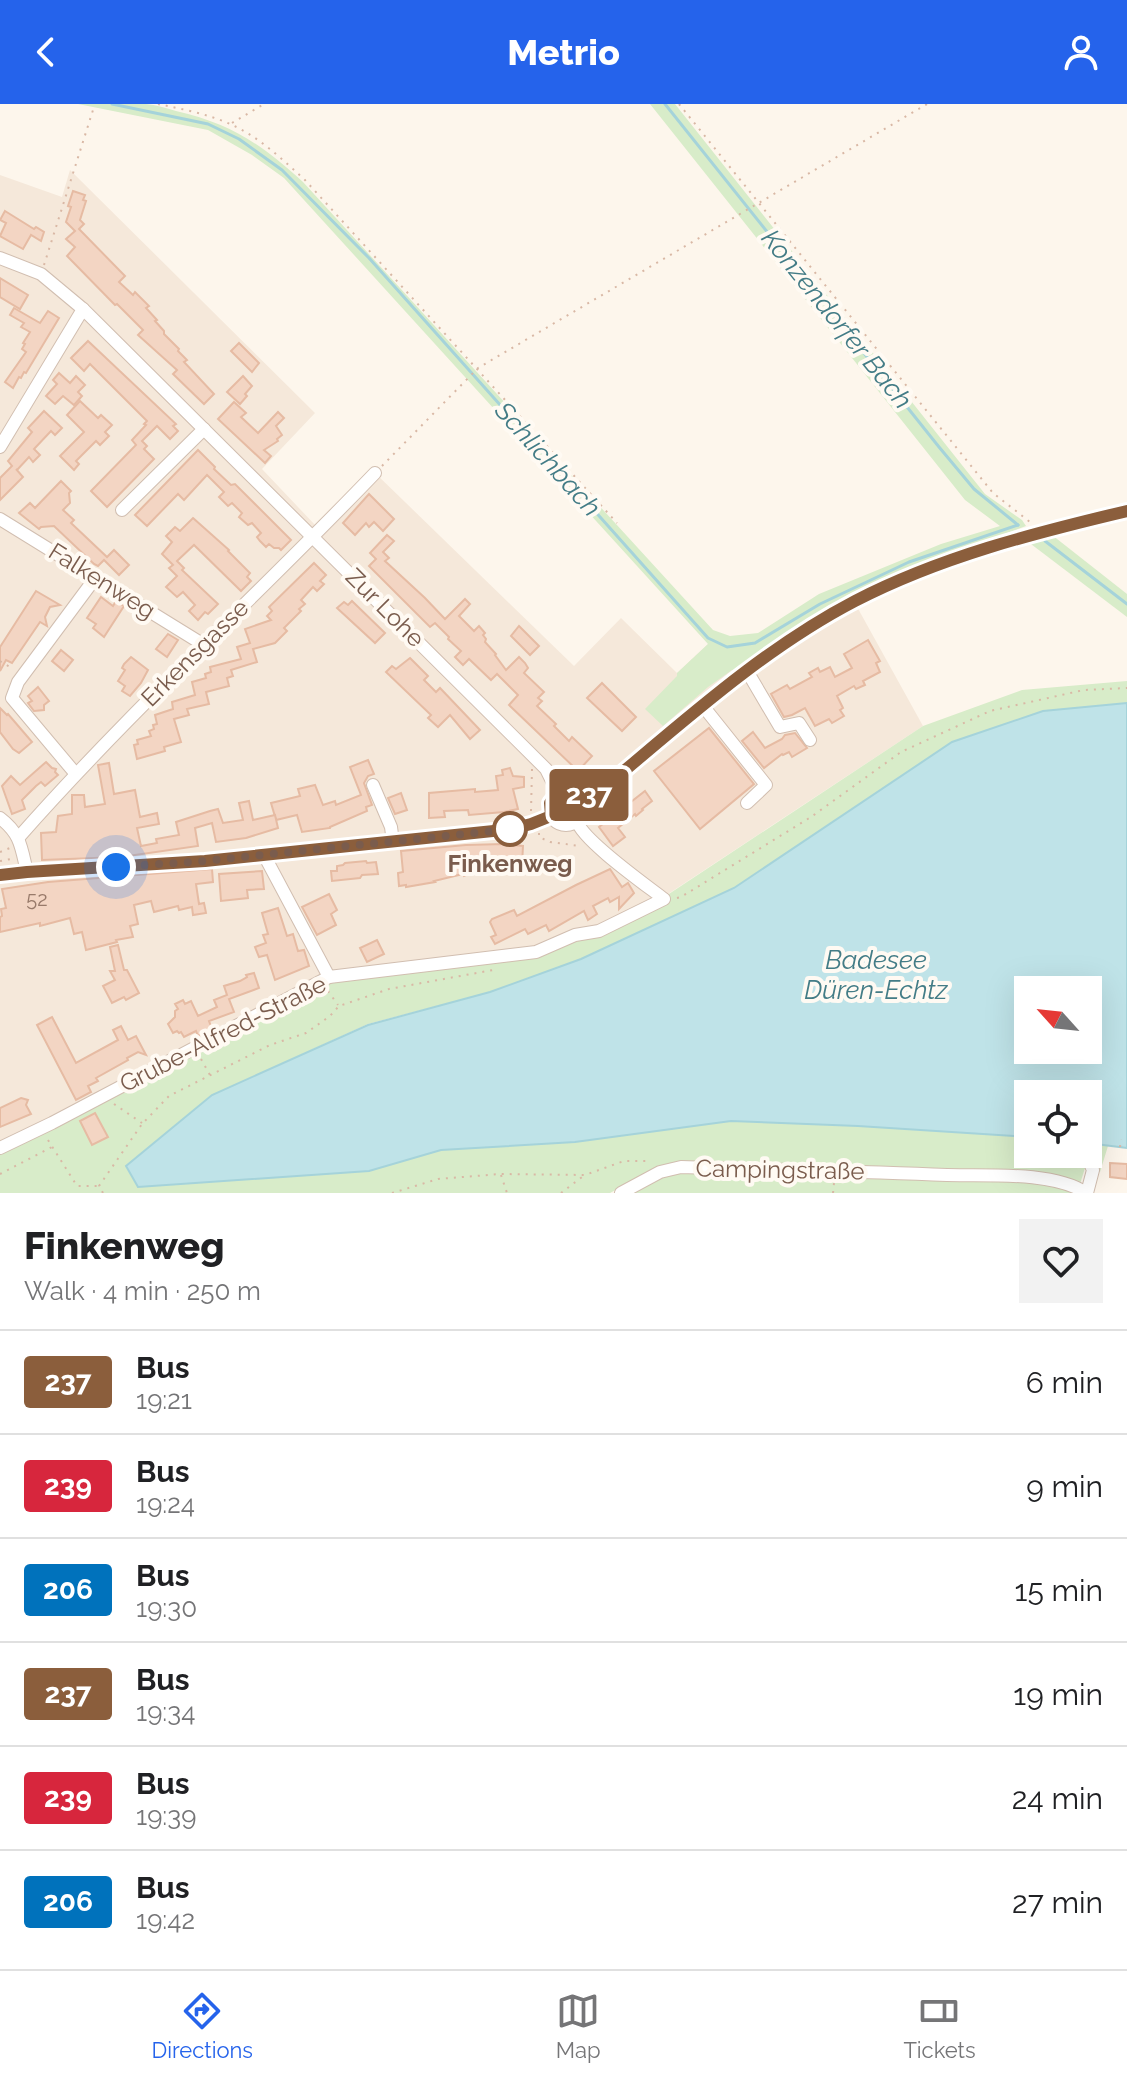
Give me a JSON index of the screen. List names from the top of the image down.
{
  "streets": {
    "street": [
      "Falkenweg",
      "Zur Lohe",
      "Erkensgasse",
      "Grube-Alfred-Straße",
      "Campingstraße"
    ]
  },
  "crossings": [
    ["Falkenweg", "Erkensgasse"],
    ["Zur Lohe", "Erkensgasse"]
  ],
  "water": ["Konzendorfer Bach", "Schlichbach", "Badesee Düren-Echtz"],
  "places": ["Finkenweg"],
  "lines": ["bus line 237"],
  "house_numbers": ["52"],
  "north": "top left",
  "page": {
    "header": "Metrio",
    "on_map": "237",
    "heading": ["Finkenweg", "Walk · 4 min · 250 m"],
    "list": [
      {
        "mark": "237",
        "name": "Bus",
        "note": "19:21",
        "value": "6 min"
      },
      {
        "mark": "239",
        "name": "Bus",
        "note": "19:24",
        "value": "9 min"
      },
      {
        "mark": "206",
        "name": "Bus",
        "note": "19:30",
        "value": "15 min"
      },
      {
        "mark": "237",
        "name": "Bus",
        "note": "19:34",
        "value": "19 min"
      },
      {
        "mark": "239",
        "name": "Bus",
        "note": "19:39",
        "value": "24 min"
      },
      {
        "mark": "206",
        "name": "Bus",
        "note": "19:42",
        "value": "27 min"
      }
    ],
    "tabs": ["Directions", "Map", "Tickets"]
  }
}
